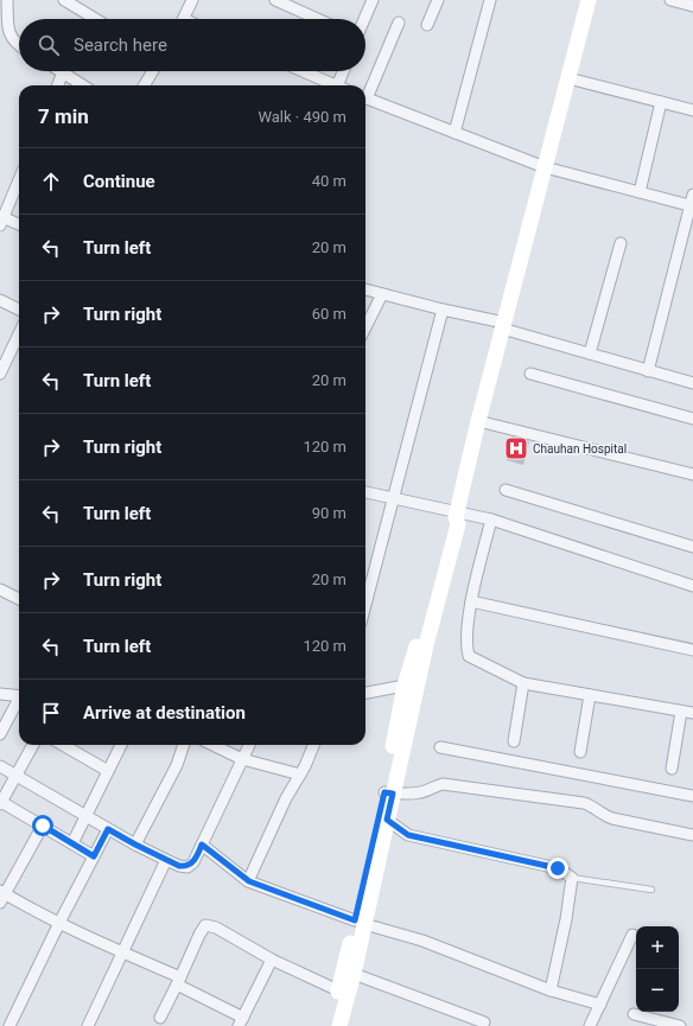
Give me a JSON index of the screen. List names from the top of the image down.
{
  "places": {
    "hospital": ["Chauhan Hospital"]
  },
  "page": {
    "search": "Search here",
    "heading": ["7 min", "Walk · 490 m"],
    "list": [
      ["Continue", "40 m"],
      ["Turn left", "20 m"],
      ["Turn right", "60 m"],
      ["Turn left", "20 m"],
      ["Turn right", "120 m"],
      ["Turn left", "90 m"],
      ["Turn right", "20 m"],
      ["Turn left", "120 m"],
      "Arrive at destination"
    ],
    "map_buttons": ["+", "−"]
  }
}
